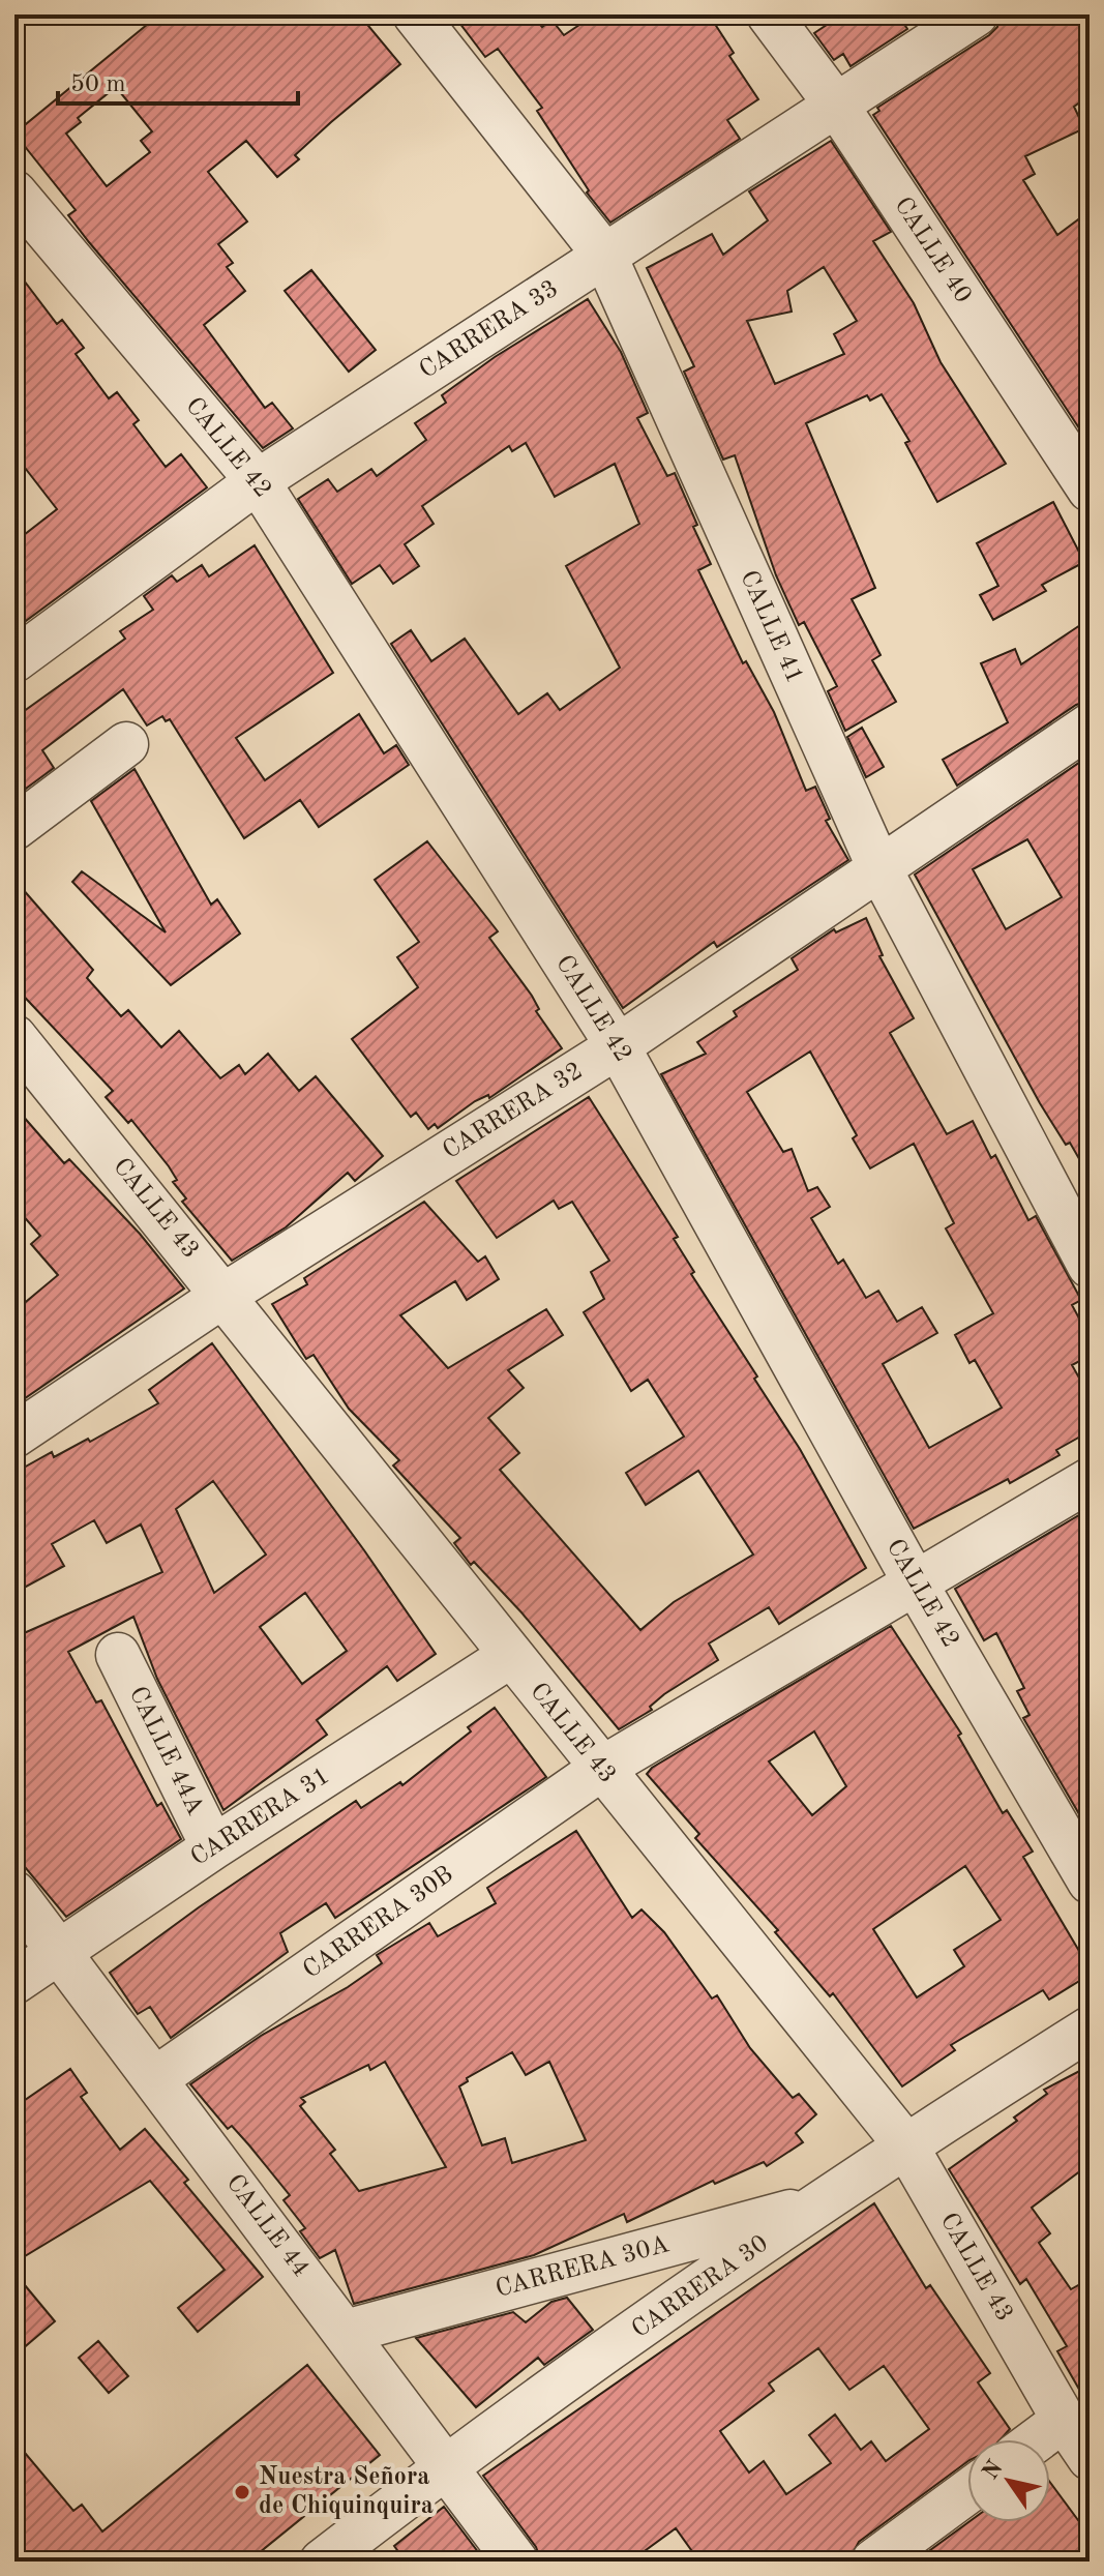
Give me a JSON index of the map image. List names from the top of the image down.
{
  "streets": {
    "street": [
      "CALLE 40",
      "CARRERA 33",
      "CALLE 42",
      "CALLE 41",
      "CARRERA 32",
      "CALLE 43",
      "CALLE 44A",
      "CARRERA 31",
      "CARRERA 30B",
      "CALLE 44",
      "CARRERA 30A",
      "CARRERA 30"
    ]
  },
  "crossings": [
    ["CALLE 40", "CARRERA 33"],
    ["CARRERA 33", "CALLE 42"],
    ["CARRERA 33", "CALLE 41"],
    ["CALLE 42", "CARRERA 32"],
    ["CALLE 41", "CARRERA 32"],
    ["CARRERA 32", "CALLE 43"],
    ["CALLE 43", "CARRERA 31"],
    ["CALLE 43", "CARRERA 30B"],
    ["CALLE 43", "CARRERA 30"],
    ["CALLE 44A", "CARRERA 31"],
    ["CARRERA 31", "CALLE 44"],
    ["CARRERA 30B", "CALLE 44"],
    ["CALLE 44", "CARRERA 30A"],
    ["CALLE 44", "CARRERA 30"],
    ["CARRERA 30A", "CARRERA 30"]
  ],
  "places": ["Nuestra Señora de Chiquinquira"],
  "scale_bar": "50 m",
  "north": "top left"
}
